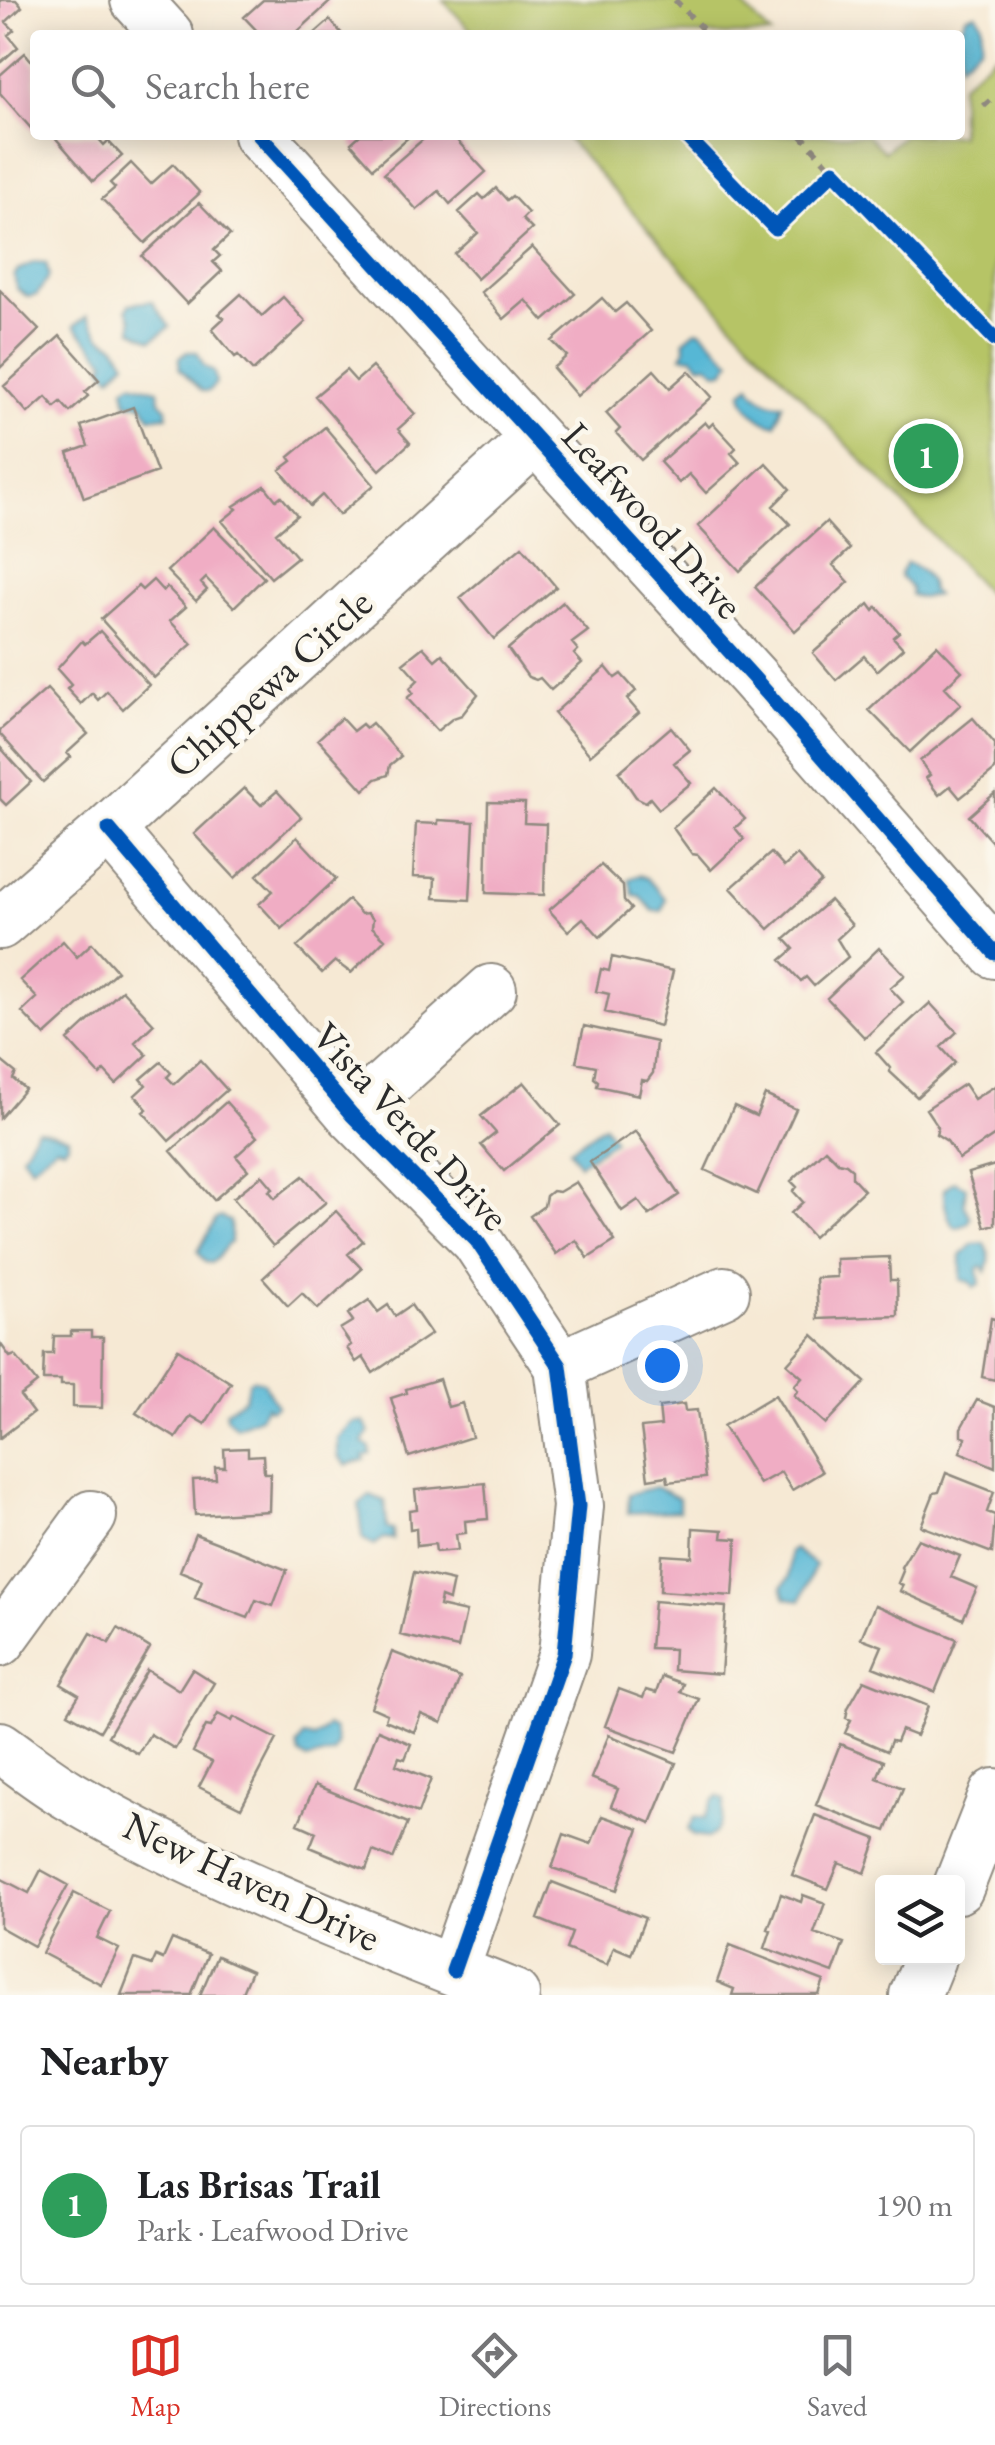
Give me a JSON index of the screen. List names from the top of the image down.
{
  "streets": {
    "street": [
      "Leafwood Drive",
      "Chippewa Circle",
      "Vista Verde Drive",
      "New Haven Drive"
    ]
  },
  "crossings": [
    ["Leafwood Drive", "Chippewa Circle"],
    ["Chippewa Circle", "Vista Verde Drive"],
    ["Vista Verde Drive", "New Haven Drive"]
  ],
  "page": {
    "search": "Search here",
    "pins": "1",
    "heading": "Nearby",
    "list": [
      {
        "mark": "1",
        "name": "Las Brisas Trail",
        "note": "Park · Leafwood Drive",
        "value": "190 m"
      }
    ],
    "nav": ["Map", "Directions", "Saved"]
  }
}
